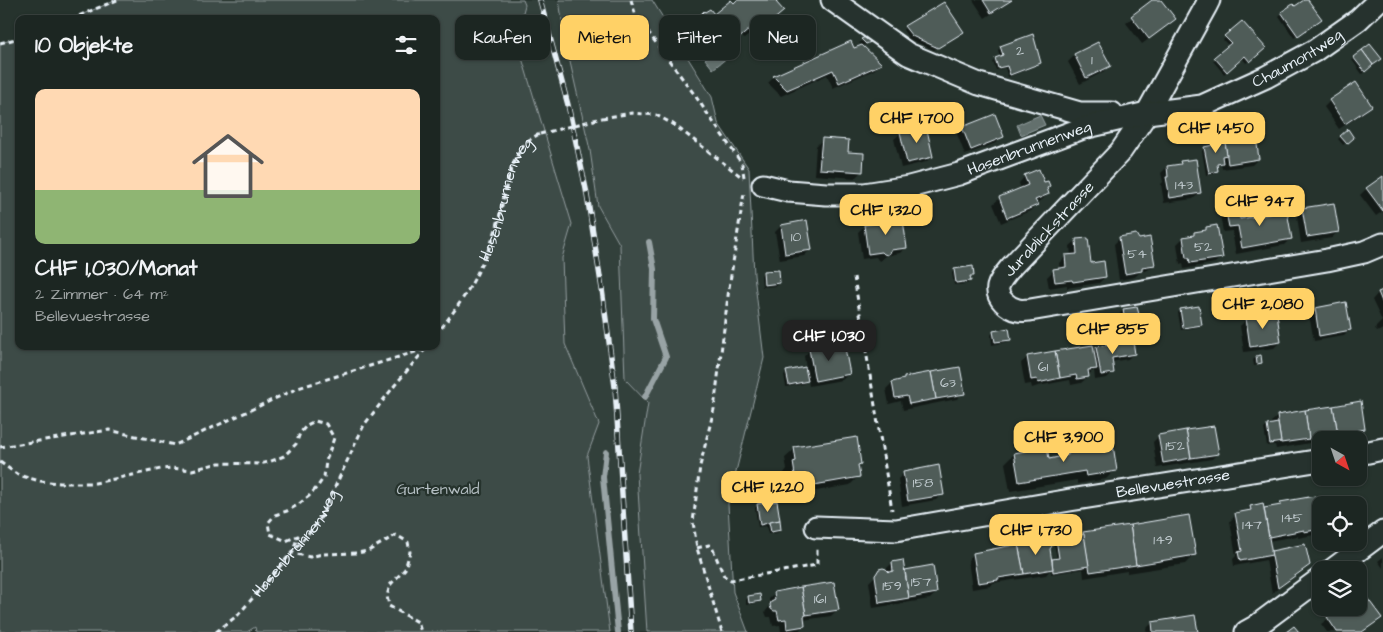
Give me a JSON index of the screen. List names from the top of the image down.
{
  "streets": {
    "street": [
      "Chaumontweg",
      "Hasenbrunnenweg",
      "Jurablickstrasse",
      "Bellevuestrasse"
    ]
  },
  "crossings": [
    ["Chaumontweg", "Hasenbrunnenweg"],
    ["Chaumontweg", "Jurablickstrasse"],
    ["Hasenbrunnenweg", "Jurablickstrasse"]
  ],
  "parks": ["Gurtenwald"],
  "house_numbers": [
    "2",
    "1",
    "143",
    "10",
    "52",
    "54",
    "61",
    "63",
    "152",
    "158",
    "145",
    "147",
    "149",
    "157",
    "159",
    "161"
  ],
  "north": "bottom right",
  "page": {
    "chip": [
      "Kaufen",
      "Mieten",
      "Filter",
      "Neu"
    ],
    "heading": "10 Objekte",
    "list": [
      {
        "name": "CHF 1,030/Monat",
        "note": "2 Zimmer · 64 m² · Bellevuestrasse"
      }
    ],
    "price": [
      "CHF 1,700",
      "CHF 1,450",
      "CHF 947",
      "CHF 1,320",
      "CHF 2,080",
      "CHF 855",
      "CHF 1,030",
      "CHF 3,900",
      "CHF 1,220",
      "CHF 1,730"
    ]
  }
}
